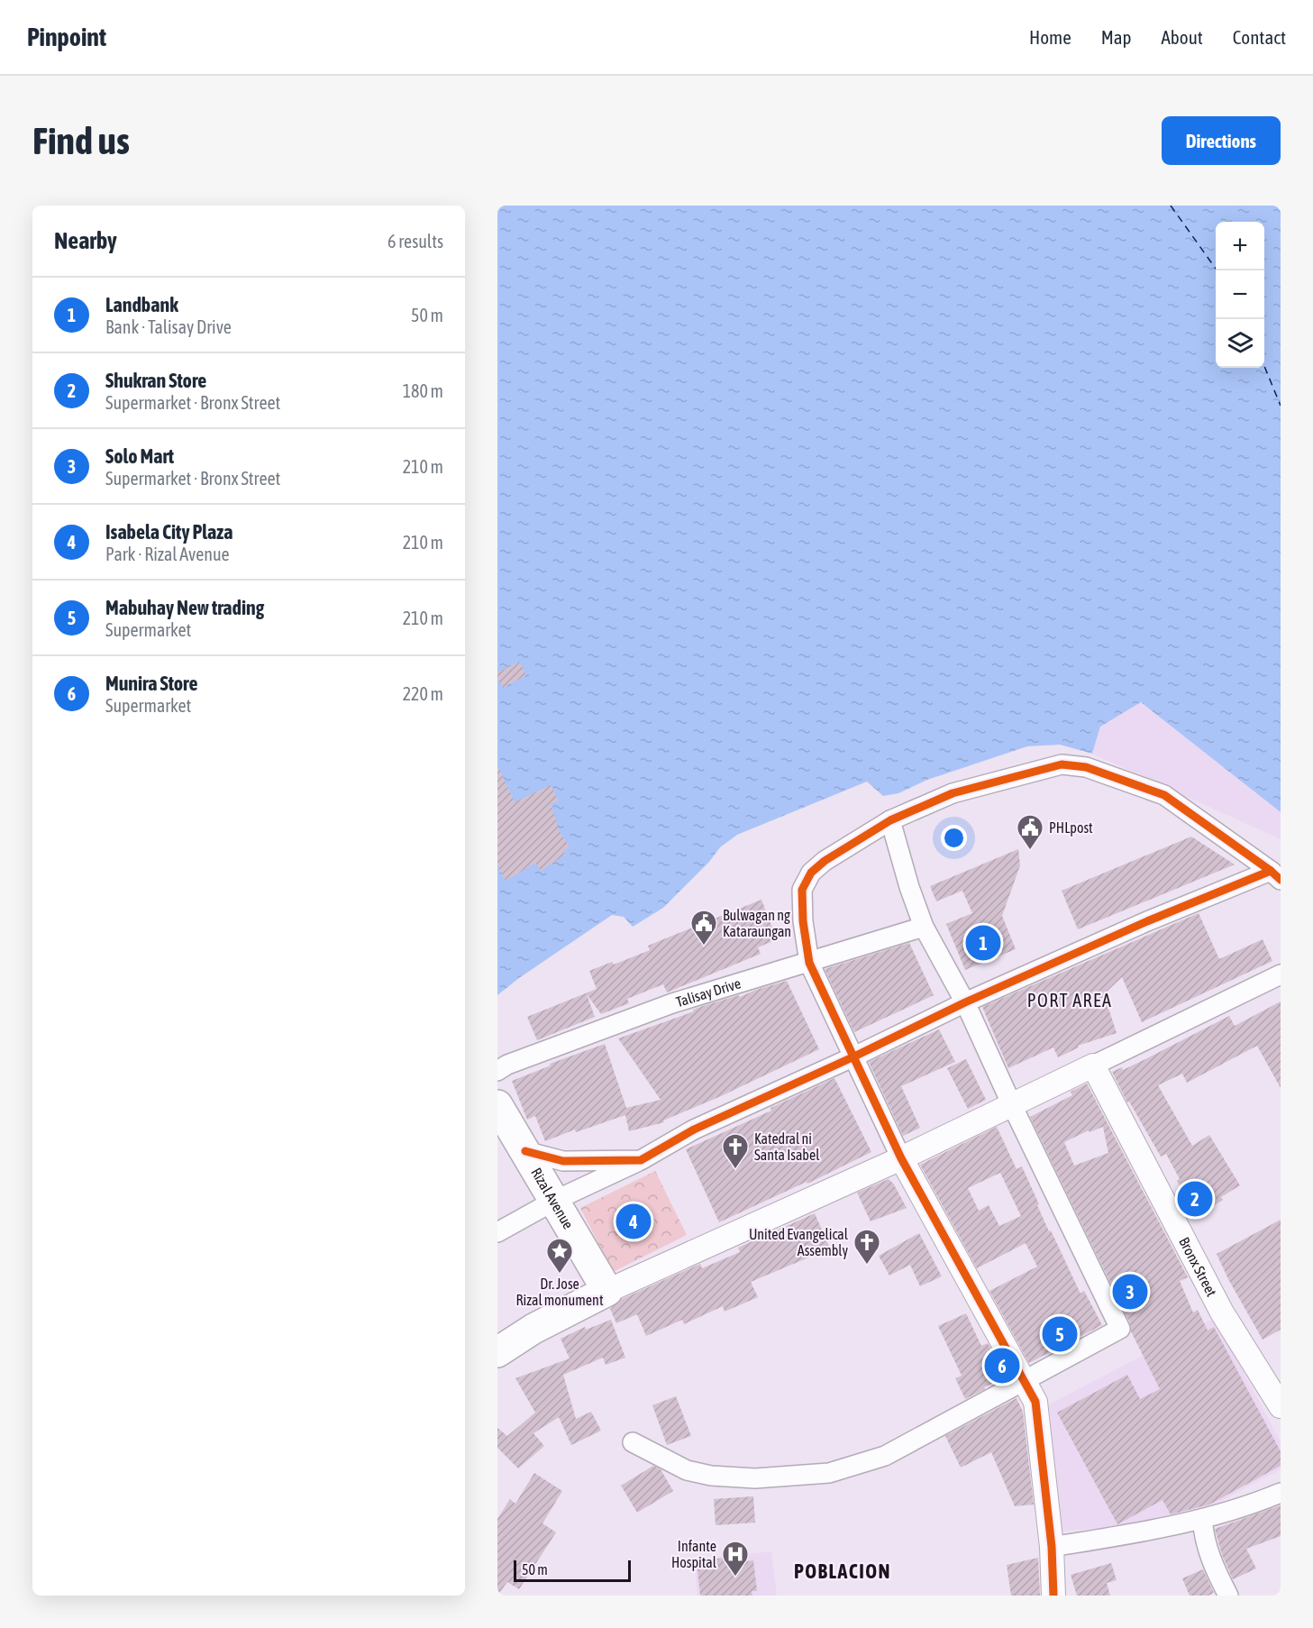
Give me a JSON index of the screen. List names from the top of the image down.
{
  "streets": {
    "main road": ["Rizal Avenue"],
    "street": ["Talisay Drive", "Bronx Street"]
  },
  "districts": ["PORT AREA", "POBLACION"],
  "places": {
    "public building": ["PHLpost", "Bulwagan ng Kataraungan"],
    "church": ["Katedral ni Santa Isabel", "United Evangelical Assembly"],
    "place": ["Dr. Jose Rizal monument"],
    "hospital": ["Infante Hospital"]
  },
  "scale_bar": "50 m",
  "page": {
    "header": "Pinpoint",
    "nav": [
      "Home",
      "Map",
      "About",
      "Contact"
    ],
    "buttons": "Directions",
    "title": "Find us",
    "heading": ["Nearby", "6 results"],
    "map_buttons": ["+", "−"],
    "list": [
      {
        "mark": "1",
        "name": "Landbank",
        "note": "Bank · Talisay Drive",
        "value": "50 m"
      },
      {
        "mark": "2",
        "name": "Shukran Store",
        "note": "Supermarket · Bronx Street",
        "value": "180 m"
      },
      {
        "mark": "3",
        "name": "Solo Mart",
        "note": "Supermarket · Bronx Street",
        "value": "210 m"
      },
      {
        "mark": "4",
        "name": "Isabela City Plaza",
        "note": "Park · Rizal Avenue",
        "value": "210 m"
      },
      {
        "mark": "5",
        "name": "Mabuhay New trading",
        "note": "Supermarket",
        "value": "210 m"
      },
      {
        "mark": "6",
        "name": "Munira Store",
        "note": "Supermarket",
        "value": "220 m"
      }
    ],
    "pins": [
      "1",
      "2",
      "4",
      "3",
      "5",
      "6"
    ],
    "scale": "50 m"
  }
}
